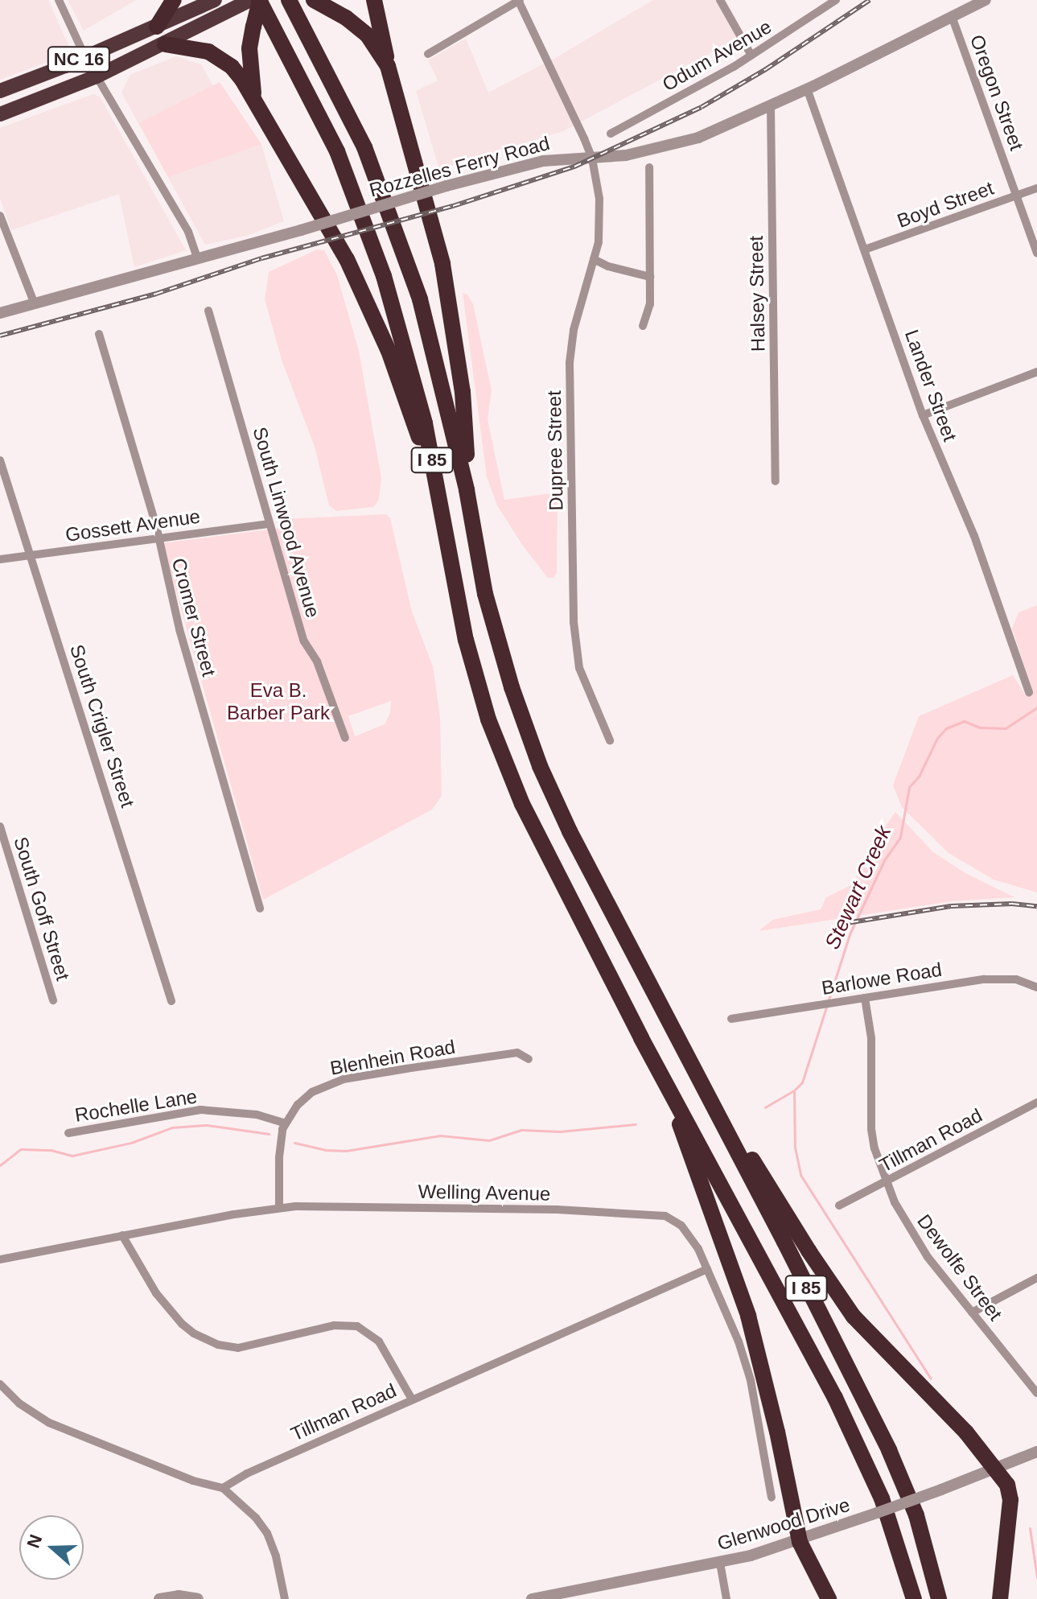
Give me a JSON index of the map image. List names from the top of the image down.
{
  "streets": {
    "highway": ["NC 16", "I 85"],
    "street": [
      "Odum Avenue",
      "Oregon Street",
      "Rozzelles Ferry Road",
      "Boyd Street",
      "Halsey Street",
      "Lander Street",
      "Dupree Street",
      "South Linwood Avenue",
      "Gossett Avenue",
      "Cromer Street",
      "South Crigler Street",
      "South Goff Street",
      "Barlowe Road",
      "Blenhein Road",
      "Rochelle Lane",
      "Tillman Road",
      "Welling Avenue",
      "Dewolfe Street",
      "Glenwood Drive"
    ]
  },
  "crossings": [
    ["Oregon Street", "Rozzelles Ferry Road"],
    ["Oregon Street", "Boyd Street"],
    ["Rozzelles Ferry Road", "Halsey Street"],
    ["Rozzelles Ferry Road", "Lander Street"],
    ["Rozzelles Ferry Road", "Dupree Street"],
    ["Boyd Street", "Lander Street"],
    ["South Linwood Avenue", "Gossett Avenue"],
    ["Gossett Avenue", "Cromer Street"],
    ["Gossett Avenue", "South Crigler Street"],
    ["Barlowe Road", "Dewolfe Street"],
    ["Blenhein Road", "Rochelle Lane"],
    ["Tillman Road", "Welling Avenue"],
    ["Tillman Road", "Dewolfe Street"]
  ],
  "water": ["Stewart Creek"],
  "parks": ["Eva B. Barber Park"],
  "north": "left"
}
